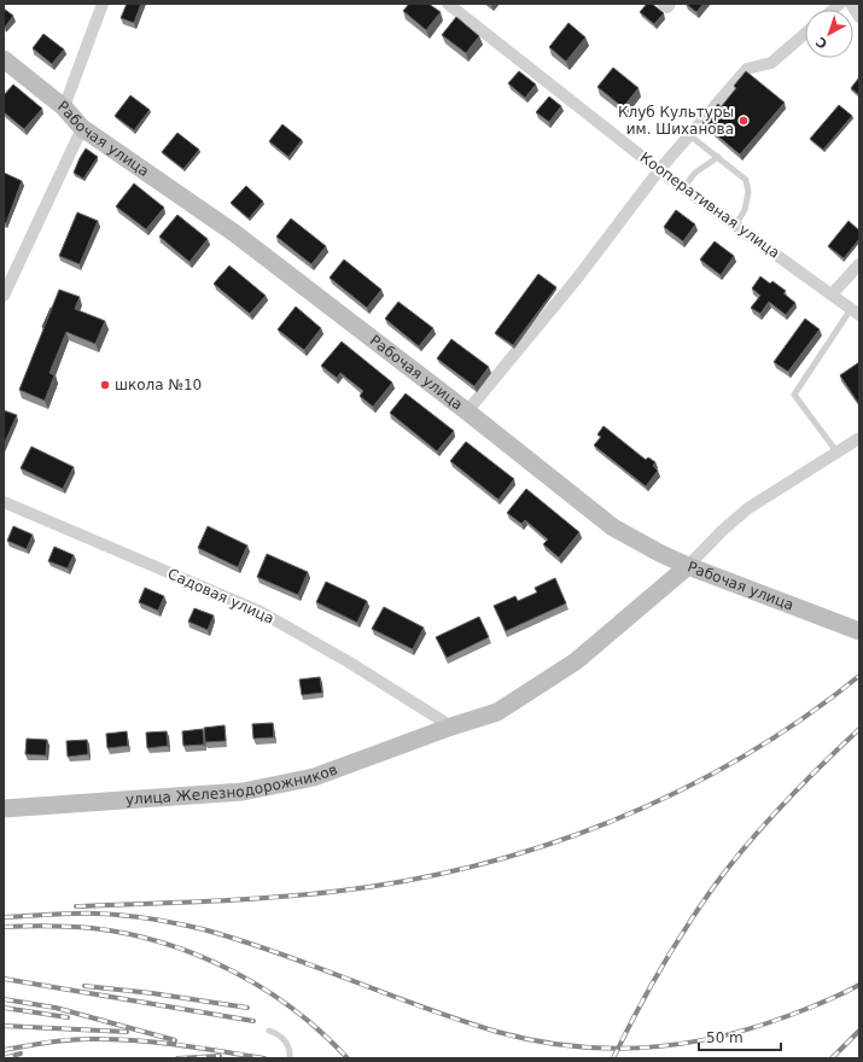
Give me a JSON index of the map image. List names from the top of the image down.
{
  "streets": {
    "street": [
      "Рабочая улица",
      "Кооперативная улица",
      "Садовая улица",
      "улица Железнодорожников"
    ]
  },
  "crossings": [
    ["Рабочая улица", "улица Железнодорожников"],
    ["Садовая улица", "улица Железнодорожников"]
  ],
  "places": ["Клуб Культуры им. Шиханова", "школа №10"],
  "scale_bar": "50 m",
  "north": "bottom left"
}
